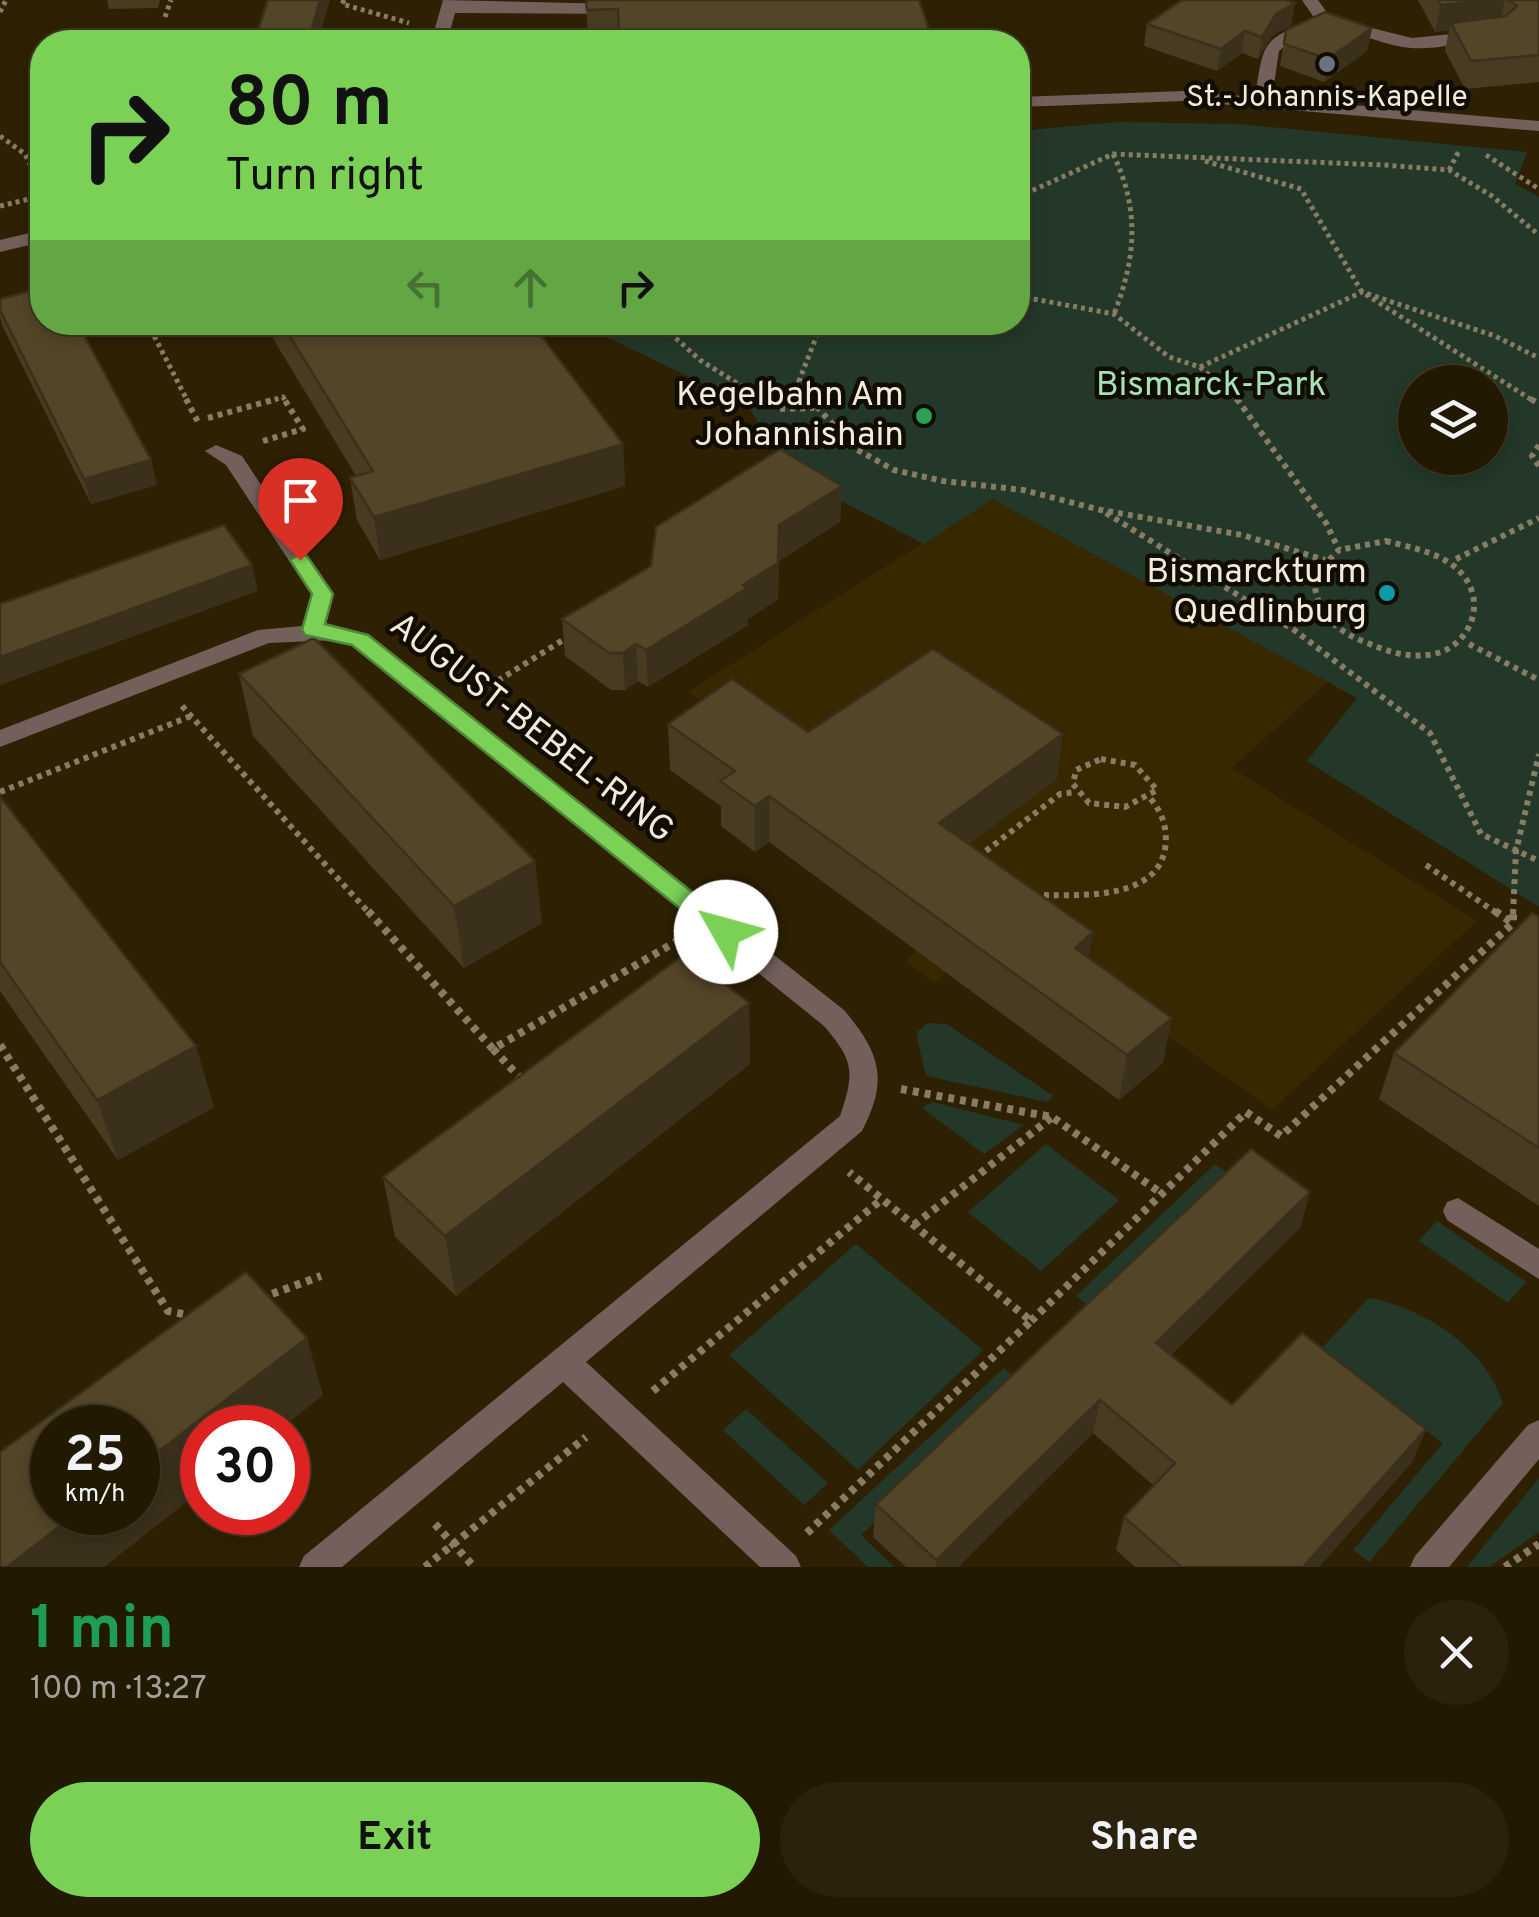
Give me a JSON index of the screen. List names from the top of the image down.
{
  "streets": {
    "street": ["AUGUST-BEBEL-RING"]
  },
  "parks": ["Bismarck-Park"],
  "places": ["St.-Johannis-Kapelle", "Kegelbahn Am Johannishain", "Bismarckturm Quedlinburg"],
  "page": {
    "turn": ["80 m", "Turn right"],
    "speed": "25 km/h",
    "limit": "30",
    "heading": ["1 min", "100 m · 13:27"],
    "buttons": ["Exit", "Share"]
  }
}
